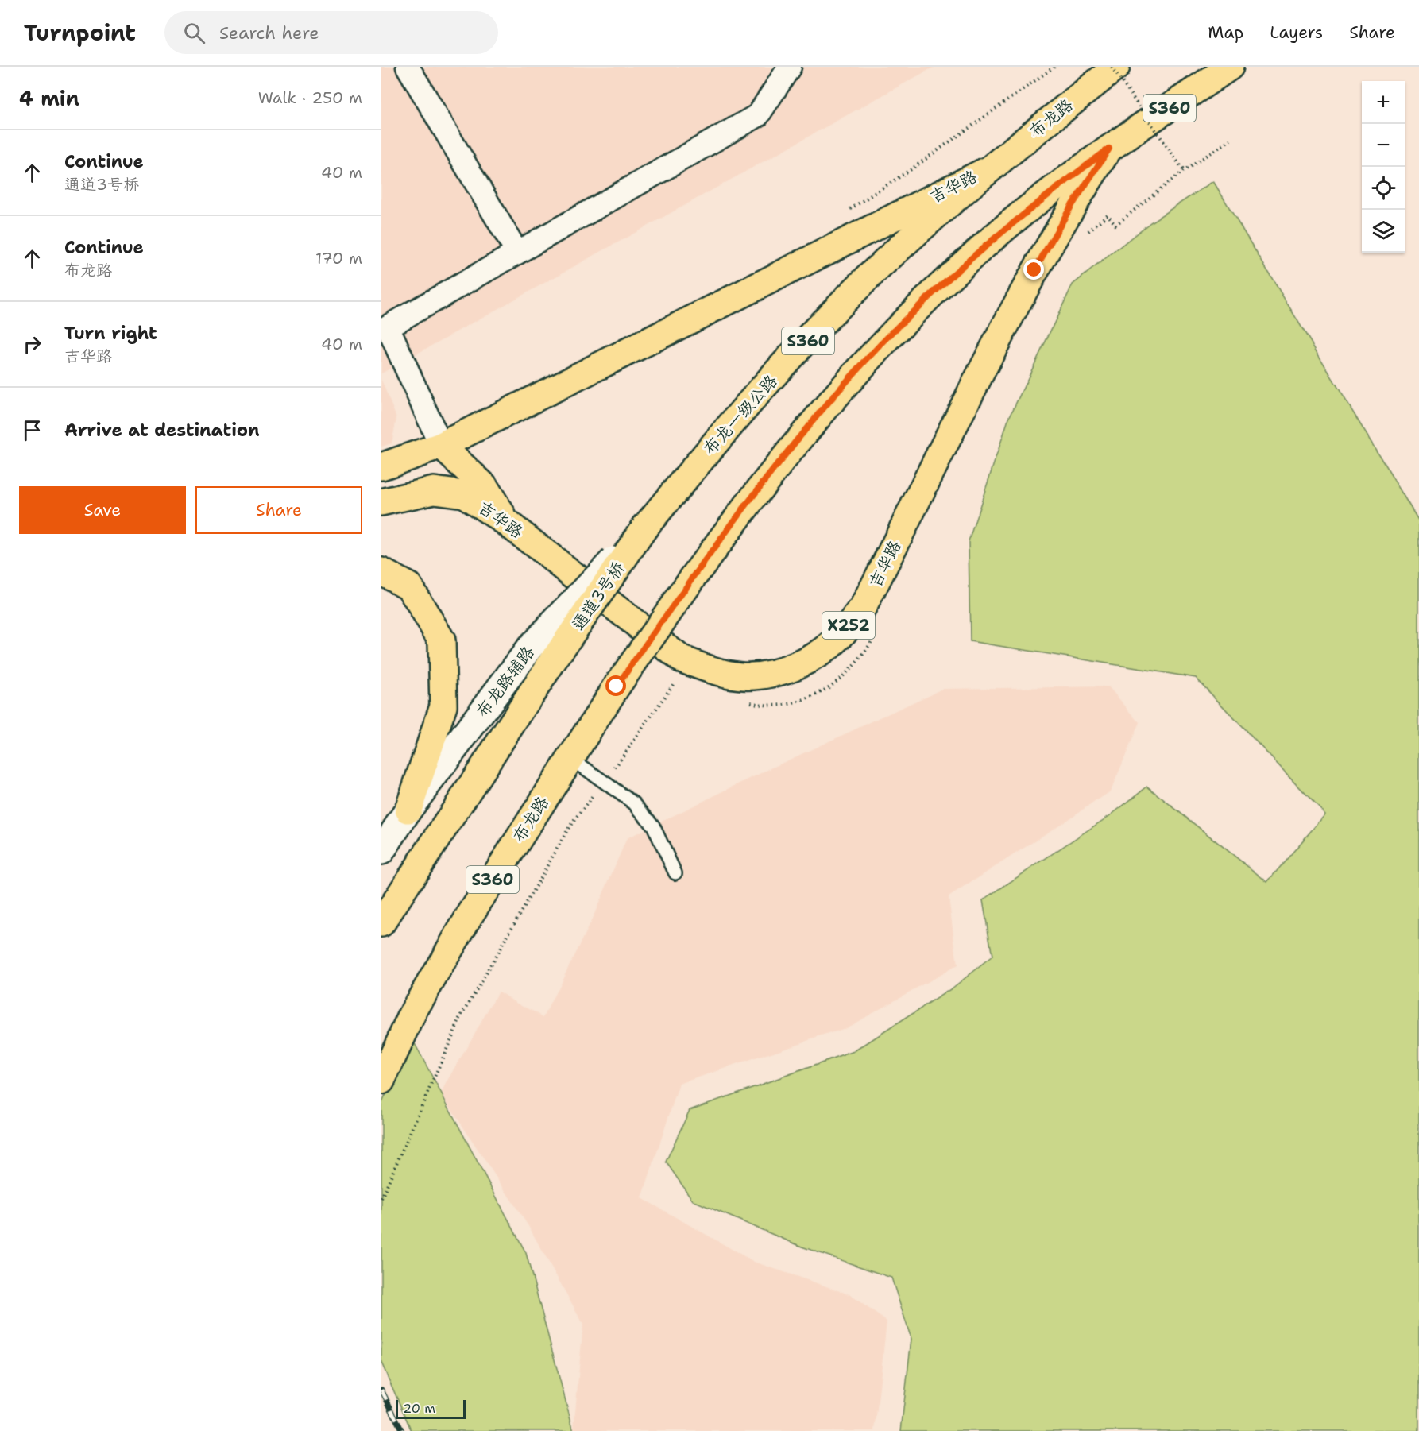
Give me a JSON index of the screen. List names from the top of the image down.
{
  "streets": {
    "main road": [
      "S360",
      "布龙路",
      "吉华路",
      "布龙一级公路",
      "通道3号桥",
      "X252",
      "布龙路辅路"
    ]
  },
  "crossings": [
    ["S360", "布龙路"],
    ["S360", "吉华路"],
    ["布龙路", "吉华路"],
    ["布龙路", "布龙一级公路"],
    ["吉华路", "布龙一级公路"],
    ["布龙一级公路", "通道3号桥"],
    ["布龙一级公路", "布龙路辅路"],
    ["通道3号桥", "布龙路辅路"]
  ],
  "scale_bar": "20 m",
  "page": {
    "header": "Turnpoint",
    "search": "Search here",
    "nav": ["Map", "Layers", "Share"],
    "heading": ["4 min", "Walk · 250 m"],
    "map_buttons": ["+", "−"],
    "list": [
      ["Continue", "通道3号桥", "40 m"],
      ["Continue", "布龙路", "170 m"],
      ["Turn right", "吉华路", "40 m"],
      "Arrive at destination"
    ],
    "buttons": ["Save", "Share"],
    "scale": "20 m"
  }
}
